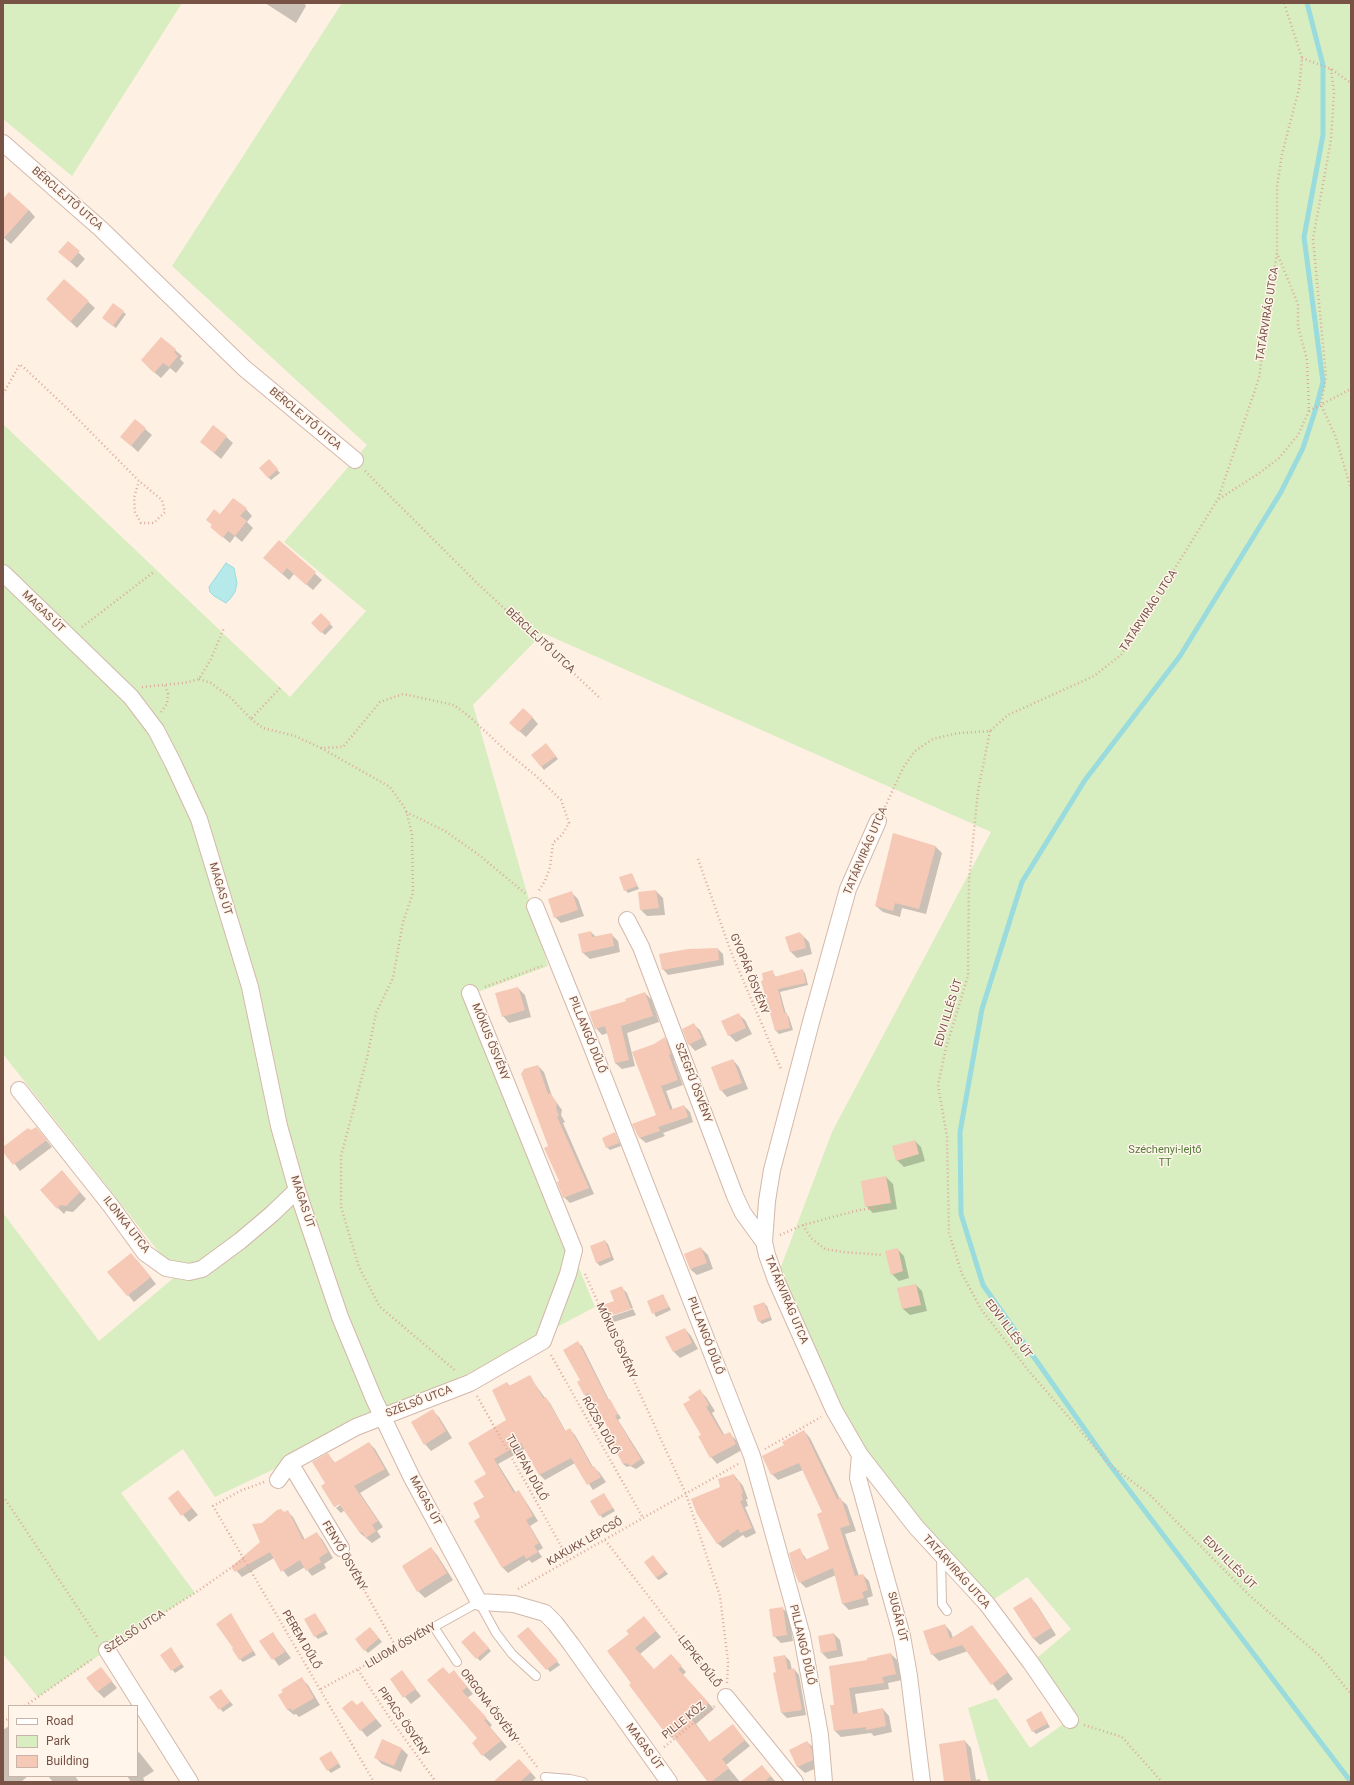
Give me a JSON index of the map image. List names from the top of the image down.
{
  "streets": {
    "street": [
      "BÉRCLEJTŐ UTCA",
      "TATÁRVIRÁG UTCA",
      "MAGAS ÚT",
      "PILLANGÓ DŰLŐ",
      "MÓKUS ÖSVÉNY",
      "SZEGFŰ ÖSVÉNY",
      "ILONKA UTCA",
      "SZÉLSŐ UTCA",
      "FENYŐ ÖSVÉNY",
      "SUGÁR ÚT",
      "LEPKE DŰLŐ"
    ],
    "lane": ["LILIOM ÖSVÉNY", "ORGONA ÖSVÉNY"],
    "path": [
      "GYOPÁR ÖSVÉNY",
      "EDVI ILLÉS ÚT",
      "RÓZSA DŰLŐ",
      "TULIPÁN DŰLŐ",
      "KAKUKK LÉPCSŐ",
      "PEREM DŰLŐ",
      "PILLE KÖZ",
      "PIPACS ÖSVÉNY"
    ]
  },
  "crossings": [
    ["TATÁRVIRÁG UTCA", "GYOPÁR ÖSVÉNY"],
    ["TATÁRVIRÁG UTCA", "EDVI ILLÉS ÚT"],
    ["TATÁRVIRÁG UTCA", "SZEGFŰ ÖSVÉNY"],
    ["TATÁRVIRÁG UTCA", "SUGÁR ÚT"],
    ["MAGAS ÚT", "ILONKA UTCA"],
    ["MAGAS ÚT", "SZÉLSŐ UTCA"],
    ["MAGAS ÚT", "KAKUKK LÉPCSŐ"],
    ["MAGAS ÚT", "LILIOM ÖSVÉNY"],
    ["MAGAS ÚT", "PILLE KÖZ"],
    ["MÓKUS ÖSVÉNY", "KAKUKK LÉPCSŐ"],
    ["MÓKUS ÖSVÉNY", "LEPKE DŰLŐ"],
    ["MÓKUS ÖSVÉNY", "PILLE KÖZ"],
    ["SZÉLSŐ UTCA", "RÓZSA DŰLŐ"],
    ["SZÉLSŐ UTCA", "TULIPÁN DŰLŐ"],
    ["SZÉLSŐ UTCA", "FENYŐ ÖSVÉNY"],
    ["SZÉLSŐ UTCA", "PEREM DŰLŐ"],
    ["RÓZSA DŰLŐ", "KAKUKK LÉPCSŐ"],
    ["TULIPÁN DŰLŐ", "KAKUKK LÉPCSŐ"],
    ["KAKUKK LÉPCSŐ", "LILIOM ÖSVÉNY"],
    ["KAKUKK LÉPCSŐ", "LEPKE DŰLŐ"],
    ["FENYŐ ÖSVÉNY", "LILIOM ÖSVÉNY"],
    ["PEREM DŰLŐ", "LILIOM ÖSVÉNY"],
    ["LILIOM ÖSVÉNY", "ORGONA ÖSVÉNY"],
    ["LILIOM ÖSVÉNY", "PIPACS ÖSVÉNY"],
    ["LEPKE DŰLŐ", "PILLE KÖZ"]
  ],
  "parks": ["Széchenyi-lejtő TT"],
  "legend": ["Road", "Park", "Building"]
}
